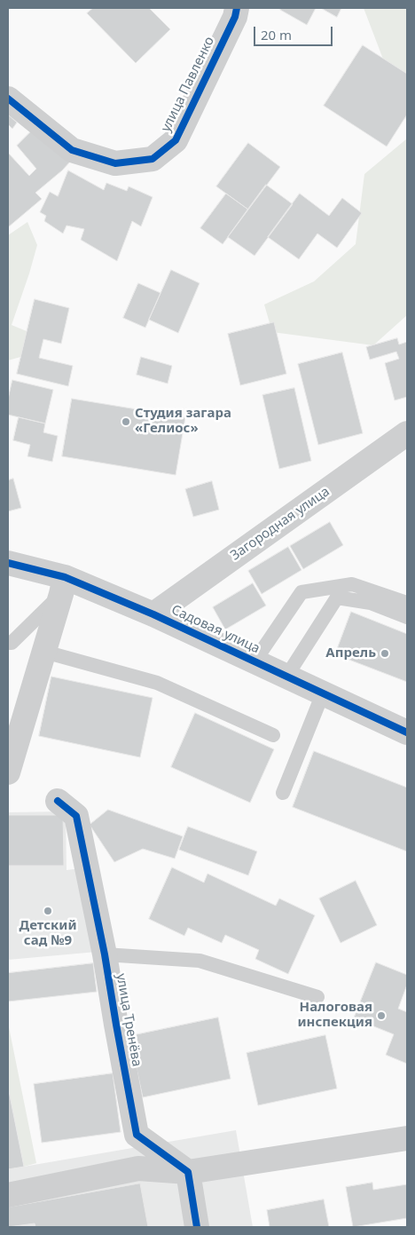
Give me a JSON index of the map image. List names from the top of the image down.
{
  "streets": {
    "street": [
      "улица Павленко",
      "Загородная улица",
      "Садовая улица",
      "улица Тренёва"
    ]
  },
  "crossings": [
    ["Загородная улица", "Садовая улица"]
  ],
  "places": [
    "Студия загара «Гелиос»",
    "Апрель",
    "Детский сад №9",
    "Налоговая инспекция"
  ],
  "scale_bar": "20 m"
}
